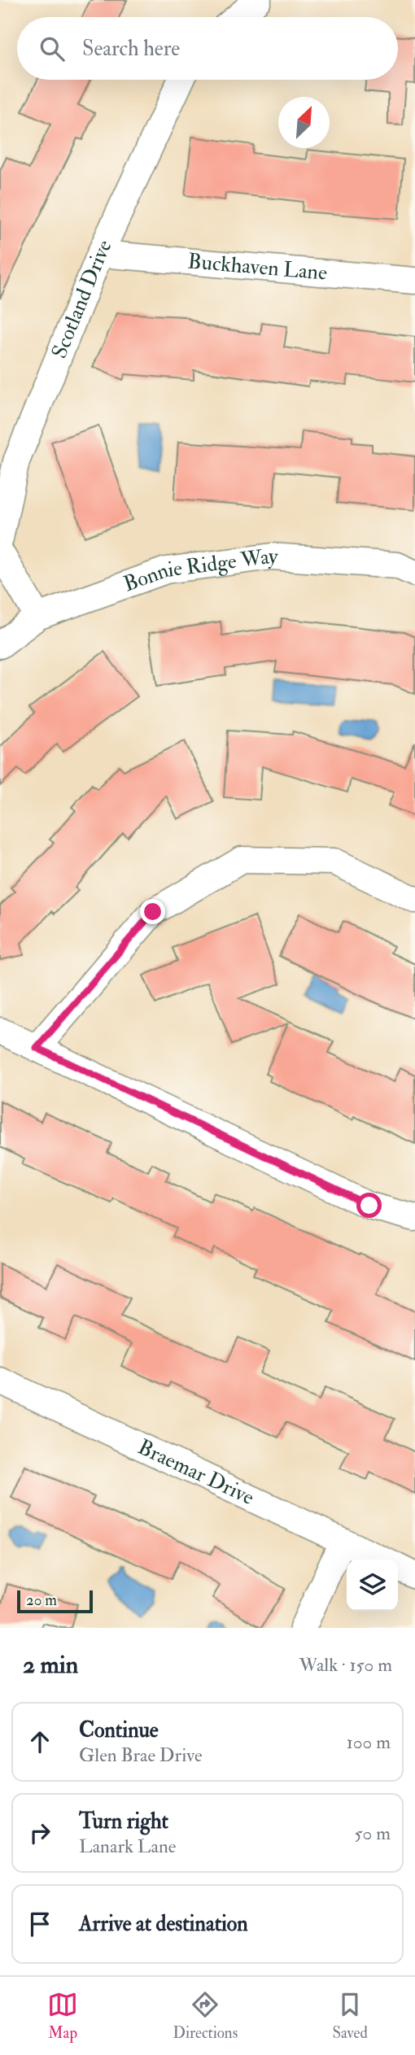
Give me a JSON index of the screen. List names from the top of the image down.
{
  "streets": {
    "street": [
      "Buckhaven Lane",
      "Scotland Drive",
      "Bonnie Ridge Way",
      "Braemar Drive"
    ]
  },
  "crossings": [
    ["Buckhaven Lane", "Scotland Drive"]
  ],
  "scale_bar": "20 m",
  "north": "top right",
  "page": {
    "search": "Search here",
    "scale": "20 m",
    "heading": ["2 min", "Walk · 150 m"],
    "list": [
      ["Continue", "Glen Brae Drive", "100 m"],
      ["Turn right", "Lanark Lane", "50 m"],
      "Arrive at destination"
    ],
    "nav": ["Map", "Directions", "Saved"]
  }
}
